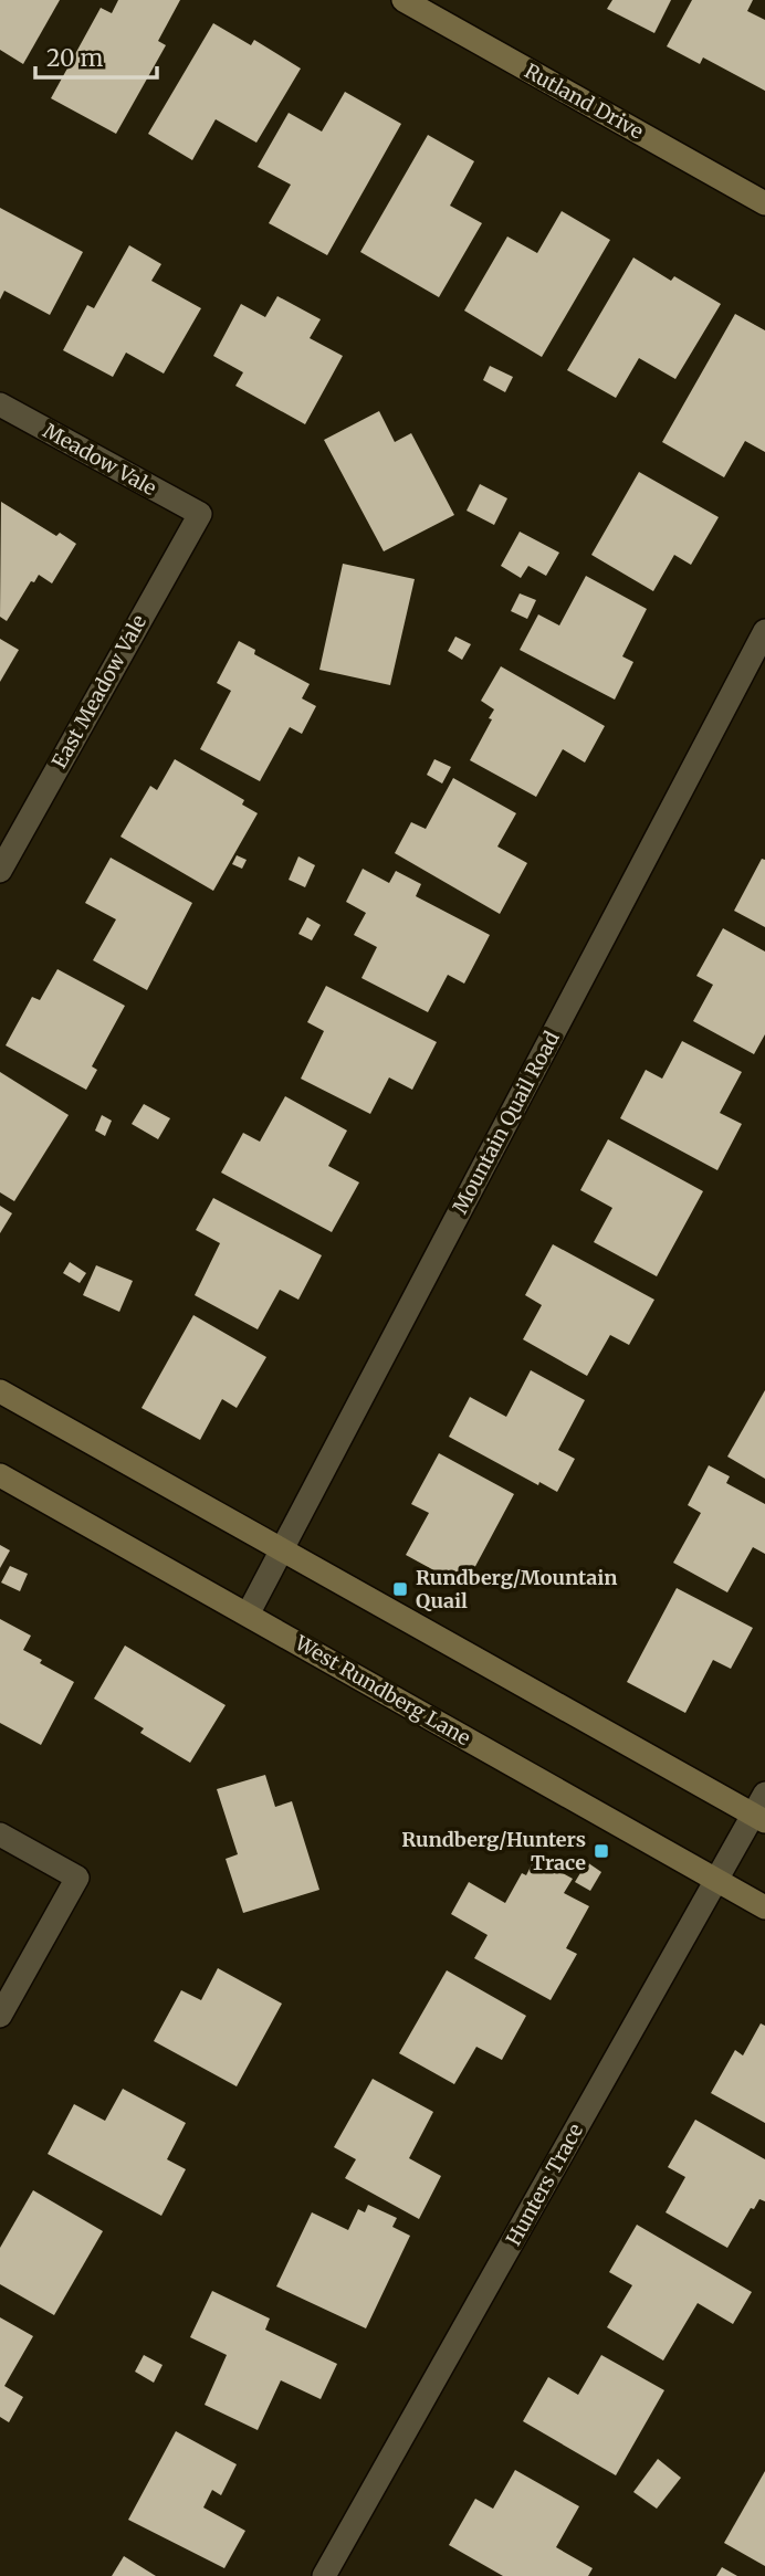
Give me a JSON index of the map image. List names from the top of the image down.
{
  "streets": {
    "main road": ["Rutland Drive", "West Rundberg Lane"],
    "street": [
      "Meadow Vale",
      "East Meadow Vale",
      "Mountain Quail Road",
      "Hunters Trace"
    ]
  },
  "crossings": [
    ["Meadow Vale", "East Meadow Vale"],
    ["Mountain Quail Road", "West Rundberg Lane"],
    ["West Rundberg Lane", "Hunters Trace"]
  ],
  "places": {
    "transit": ["Rundberg/Mountain Quail", "Rundberg/Hunters Trace"]
  },
  "scale_bar": "20 m"
}
